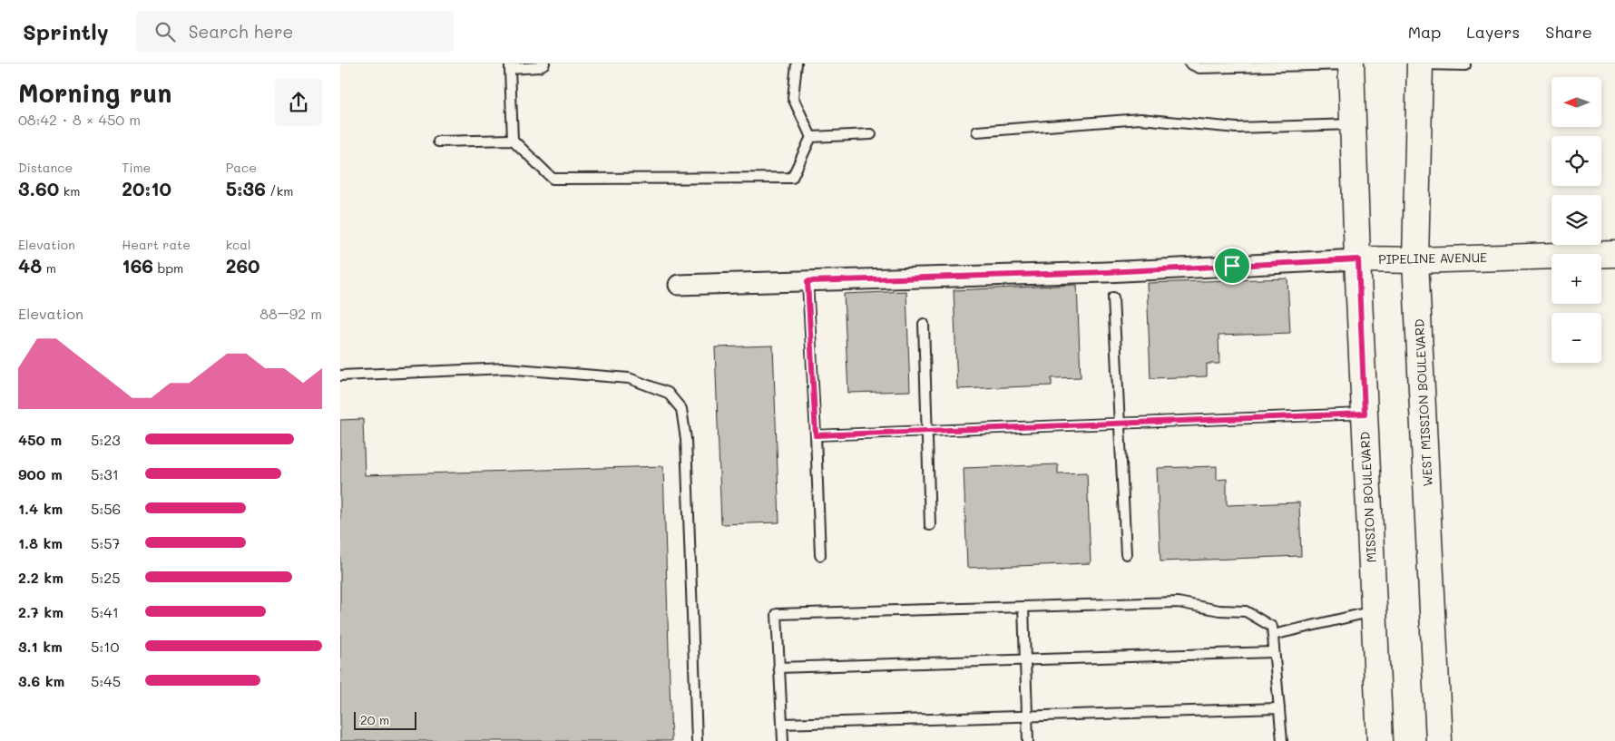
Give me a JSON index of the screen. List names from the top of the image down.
{
  "streets": {
    "main road": ["PIPELINE AVENUE", "WEST MISSION BOULEVARD", "MISSION BOULEVARD"]
  },
  "crossings": [
    ["PIPELINE AVENUE", "WEST MISSION BOULEVARD"],
    ["PIPELINE AVENUE", "MISSION BOULEVARD"]
  ],
  "scale_bar": "20 m",
  "north": "left",
  "page": {
    "header": "Sprintly",
    "search": "Search here",
    "nav": ["Map", "Layers", "Share"],
    "heading": ["Morning run", "08:42 · 8 × 450 m"],
    "map_buttons": ["+", "−"],
    "stats": [
      ["Distance", "3.60 km"],
      ["Time", "20:10"],
      ["Pace", "5:36 /km"],
      ["Elevation", "48 m"],
      ["Heart rate", "166 bpm"],
      ["kcal", "260"]
    ],
    "chart": ["Elevation", "88–92 m"],
    "list": [
      {
        "name": "450 m",
        "note": "5:23"
      },
      {
        "name": "900 m",
        "note": "5:31"
      },
      {
        "name": "1.4 km",
        "note": "5:56"
      },
      {
        "name": "1.8 km",
        "note": "5:57"
      },
      {
        "name": "2.2 km",
        "note": "5:25"
      },
      {
        "name": "2.7 km",
        "note": "5:41"
      },
      {
        "name": "3.1 km",
        "note": "5:10"
      },
      {
        "name": "3.6 km",
        "note": "5:45"
      }
    ],
    "scale": "20 m"
  }
}
